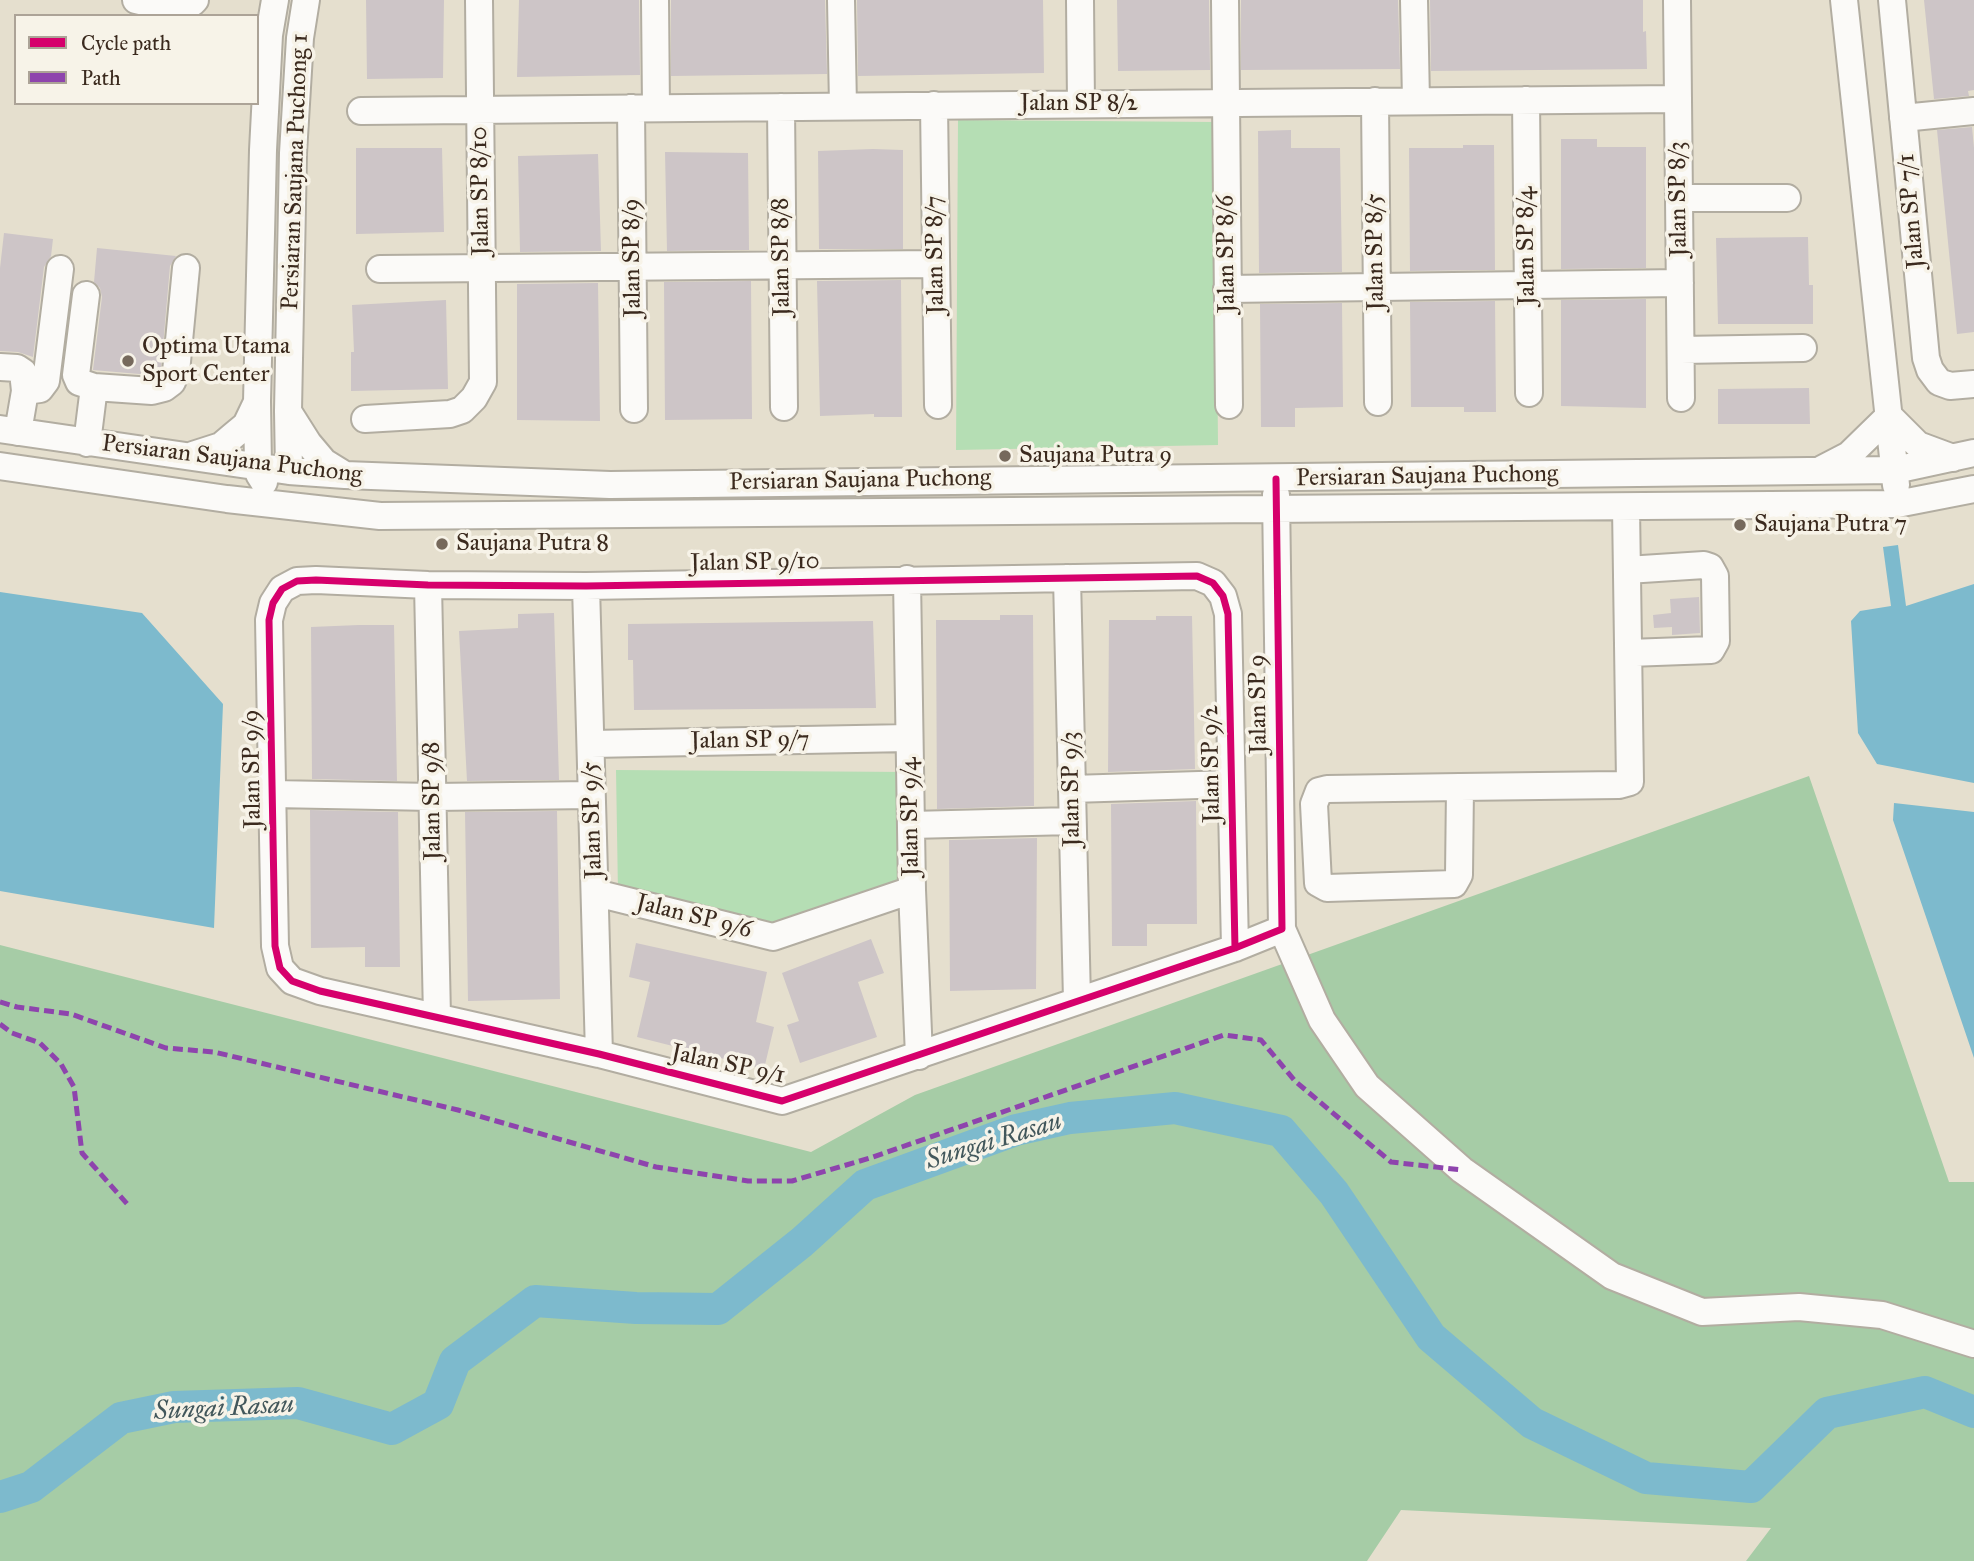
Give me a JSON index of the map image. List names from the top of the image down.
{
  "streets": {
    "street": [
      "Jalan SP 8/2",
      "Persiaran Saujana Puchong 1",
      "Jalan SP 8/10",
      "Jalan SP 8/3",
      "Jalan SP 7/1",
      "Jalan SP 8/4",
      "Jalan SP 8/5",
      "Jalan SP 8/6",
      "Jalan SP 8/7",
      "Jalan SP 8/8",
      "Jalan SP 8/9",
      "Persiaran Saujana Puchong",
      "Jalan SP 9/10",
      "Jalan SP 9",
      "Jalan SP 9/7",
      "Jalan SP 9/2",
      "Jalan SP 9/9",
      "Jalan SP 9/3",
      "Jalan SP 9/8",
      "Jalan SP 9/4",
      "Jalan SP 9/5",
      "Jalan SP 9/6",
      "Jalan SP 9/1"
    ]
  },
  "crossings": [
    ["Jalan SP 8/2", "Jalan SP 8/10"],
    ["Jalan SP 8/2", "Jalan SP 8/3"],
    ["Jalan SP 8/2", "Jalan SP 8/4"],
    ["Jalan SP 8/2", "Jalan SP 8/5"],
    ["Jalan SP 8/2", "Jalan SP 8/6"],
    ["Jalan SP 8/2", "Jalan SP 8/7"],
    ["Jalan SP 8/2", "Jalan SP 8/8"],
    ["Jalan SP 8/2", "Jalan SP 8/9"],
    ["Persiaran Saujana Puchong 1", "Persiaran Saujana Puchong"],
    ["Persiaran Saujana Puchong", "Jalan SP 9"],
    ["Jalan SP 9/10", "Jalan SP 9/2"],
    ["Jalan SP 9/10", "Jalan SP 9/9"],
    ["Jalan SP 9/10", "Jalan SP 9/3"],
    ["Jalan SP 9/10", "Jalan SP 9/8"],
    ["Jalan SP 9/10", "Jalan SP 9/4"],
    ["Jalan SP 9/10", "Jalan SP 9/5"],
    ["Jalan SP 9", "Jalan SP 9/1"],
    ["Jalan SP 9/7", "Jalan SP 9/4"],
    ["Jalan SP 9/7", "Jalan SP 9/5"],
    ["Jalan SP 9/2", "Jalan SP 9/1"],
    ["Jalan SP 9/9", "Jalan SP 9/1"],
    ["Jalan SP 9/3", "Jalan SP 9/1"],
    ["Jalan SP 9/8", "Jalan SP 9/1"],
    ["Jalan SP 9/4", "Jalan SP 9/6"],
    ["Jalan SP 9/4", "Jalan SP 9/1"],
    ["Jalan SP 9/5", "Jalan SP 9/6"],
    ["Jalan SP 9/5", "Jalan SP 9/1"]
  ],
  "water": ["Sungai Rasau"],
  "places": [
    "Optima Utama Sport Center",
    "Saujana Putra 9",
    "Saujana Putra 7",
    "Saujana Putra 8"
  ],
  "legend": ["Cycle path", "Path"]
}
